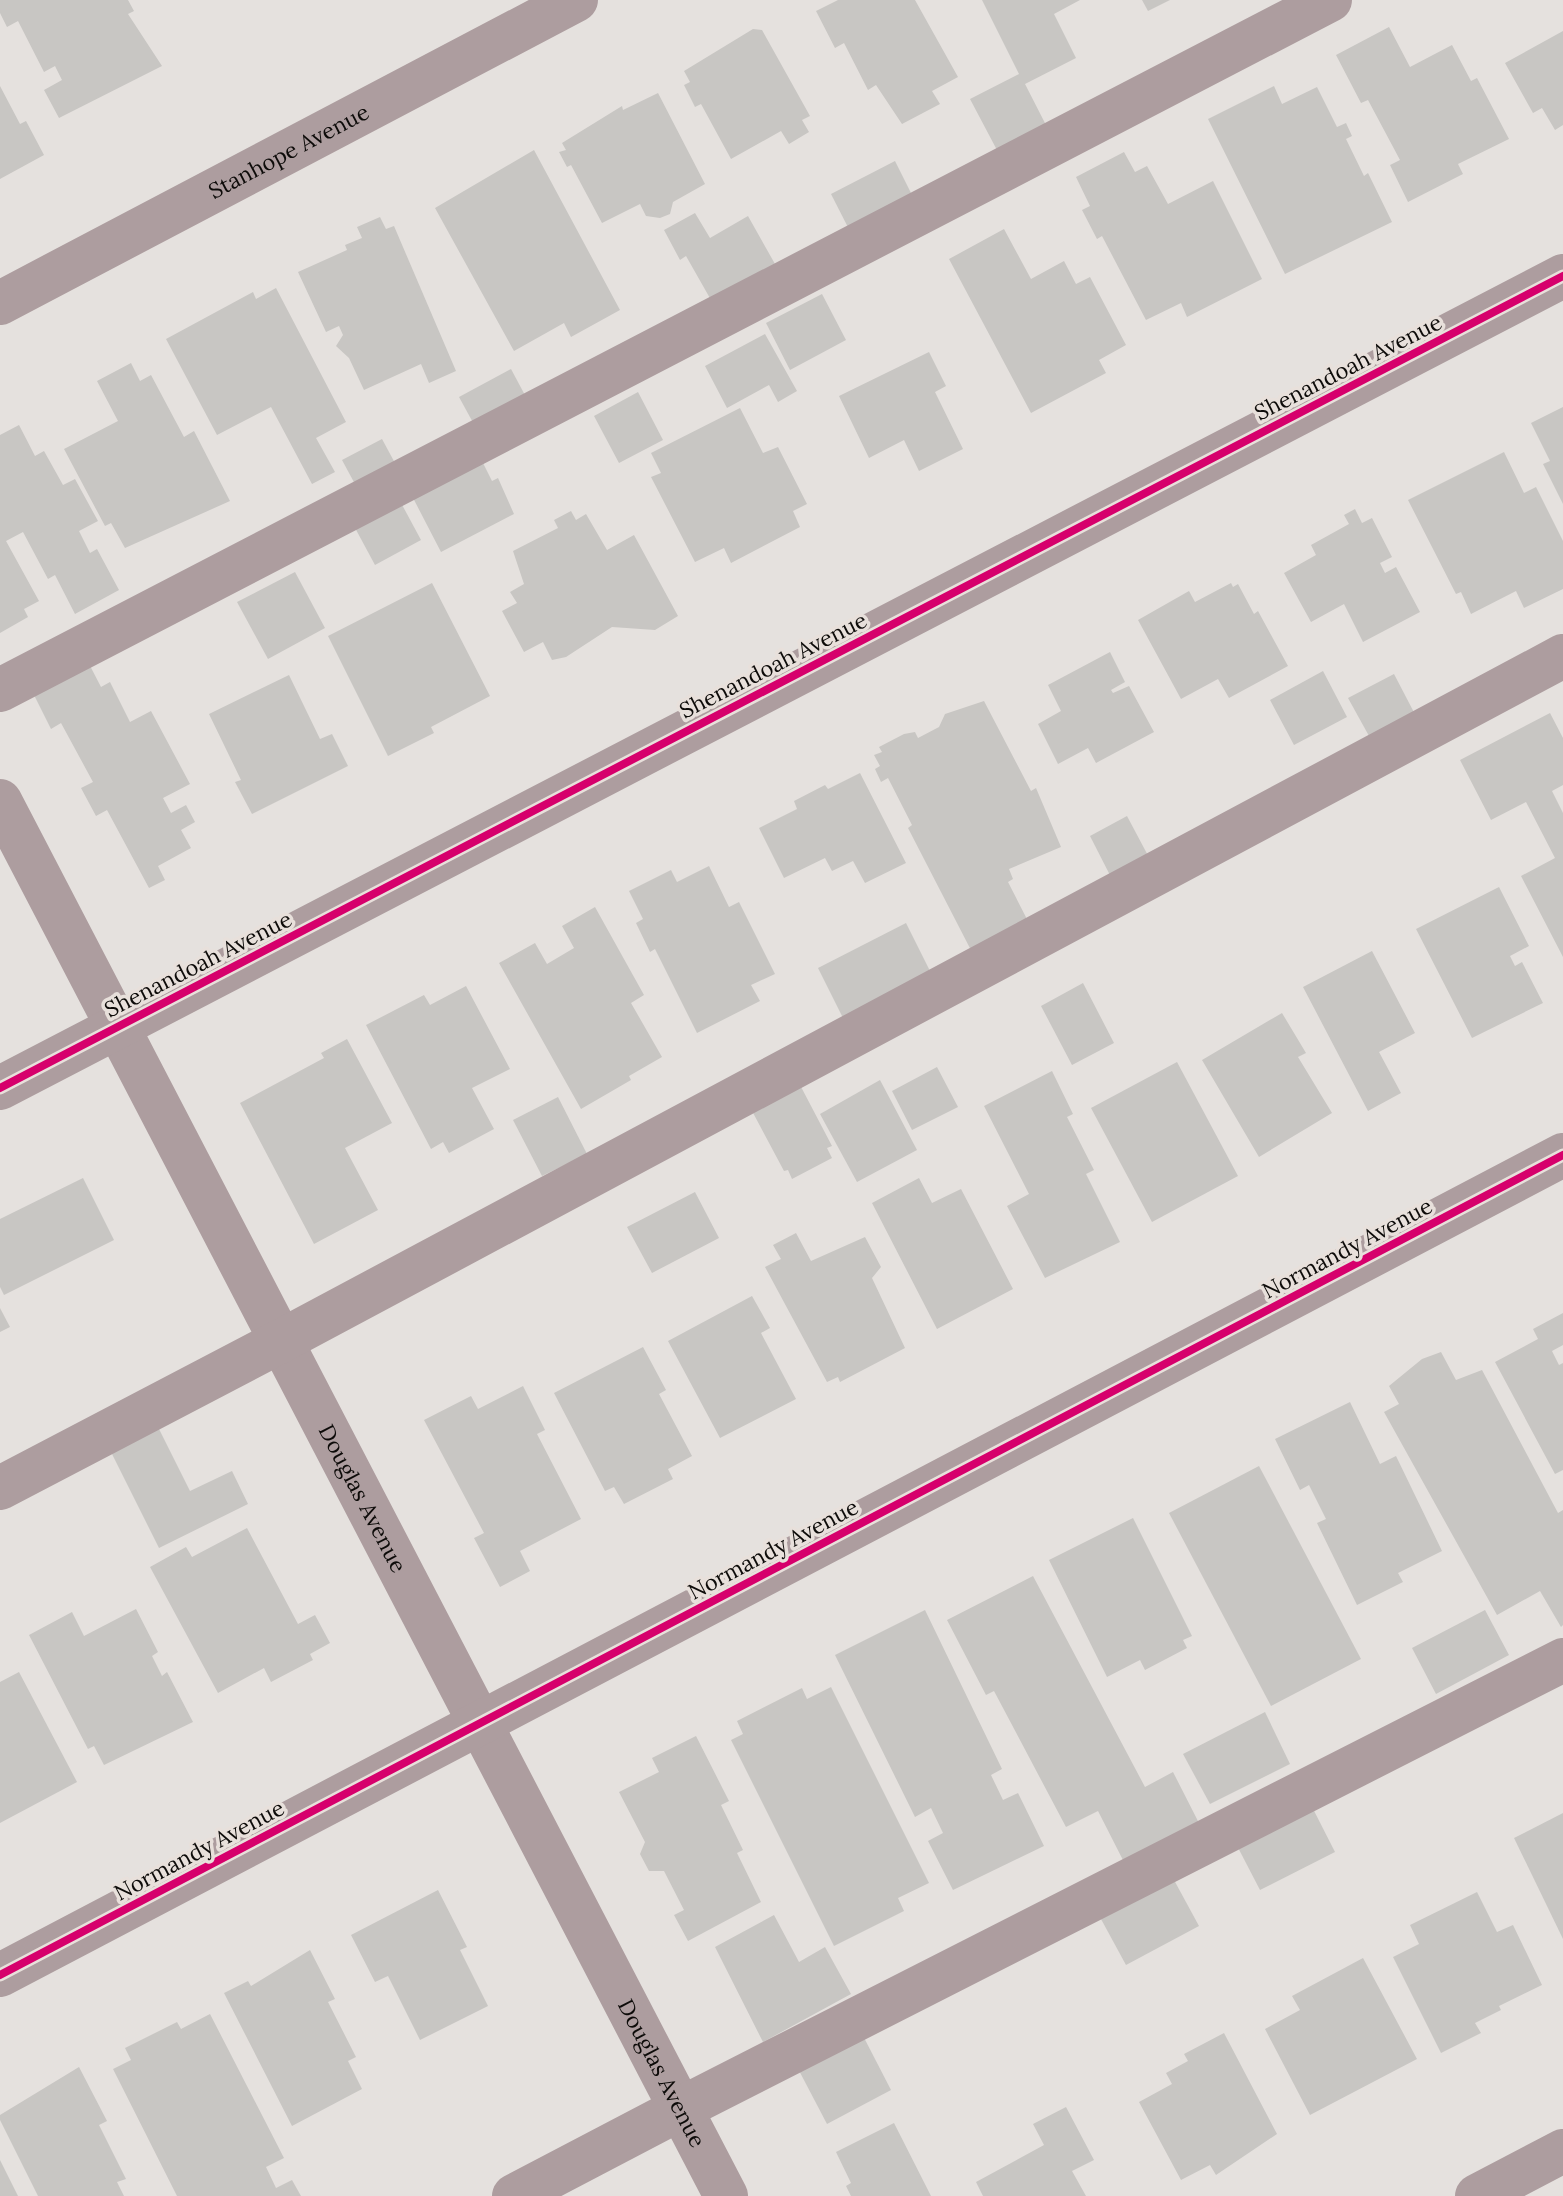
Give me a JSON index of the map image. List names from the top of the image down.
{
  "streets": {
    "street": [
      "Stanhope Avenue",
      "Shenandoah Avenue",
      "Normandy Avenue",
      "Douglas Avenue"
    ]
  },
  "crossings": [
    ["Shenandoah Avenue", "Douglas Avenue"],
    ["Normandy Avenue", "Douglas Avenue"]
  ]
}
